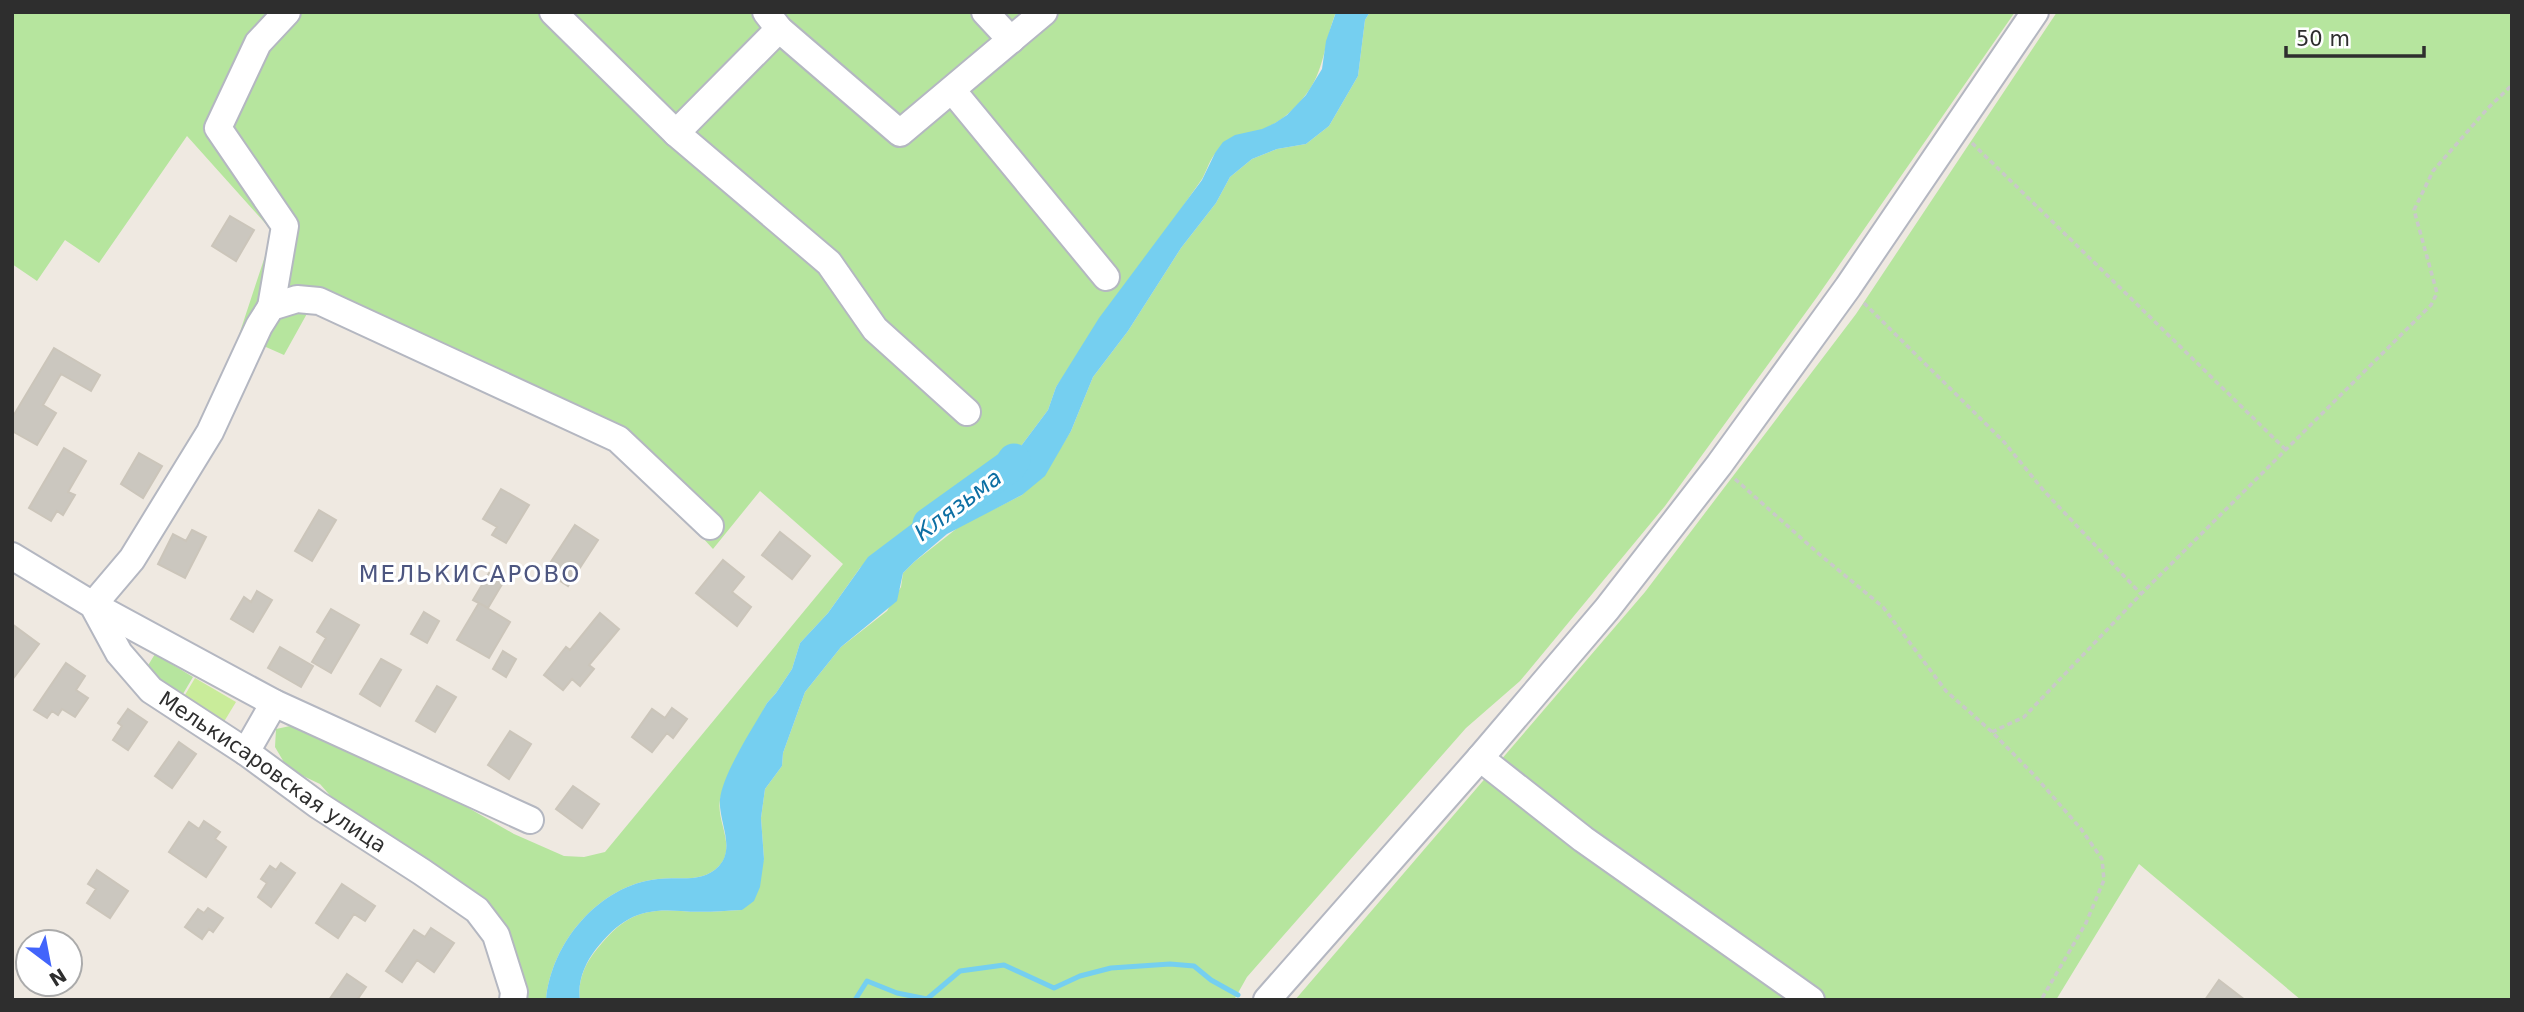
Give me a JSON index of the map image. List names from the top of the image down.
{
  "streets": {
    "street": ["Мелькисаровская улица"]
  },
  "districts": ["МЕЛЬКИСАРОВО"],
  "water": ["Клязьма"],
  "scale_bar": "50 m",
  "north": "bottom right"
}
